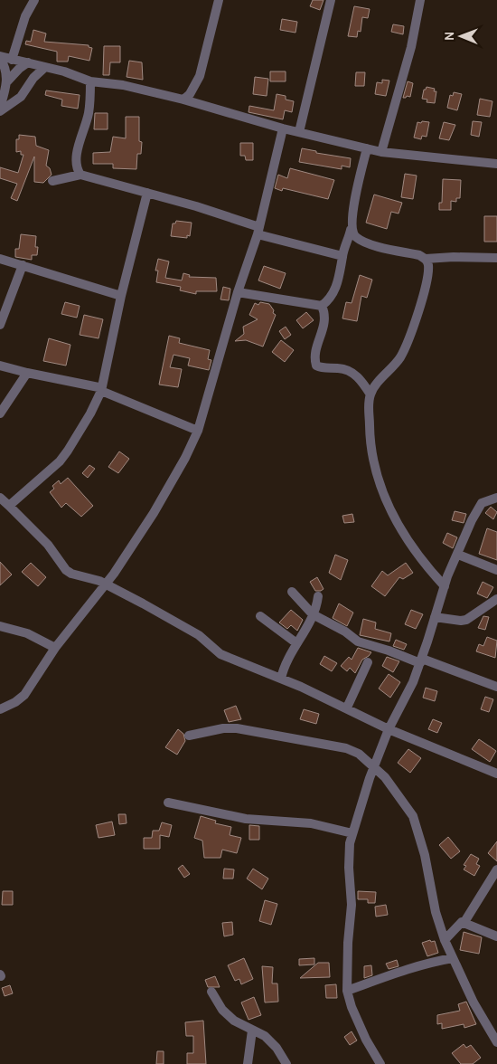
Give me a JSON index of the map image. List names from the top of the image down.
{
  "north": "left"
}
